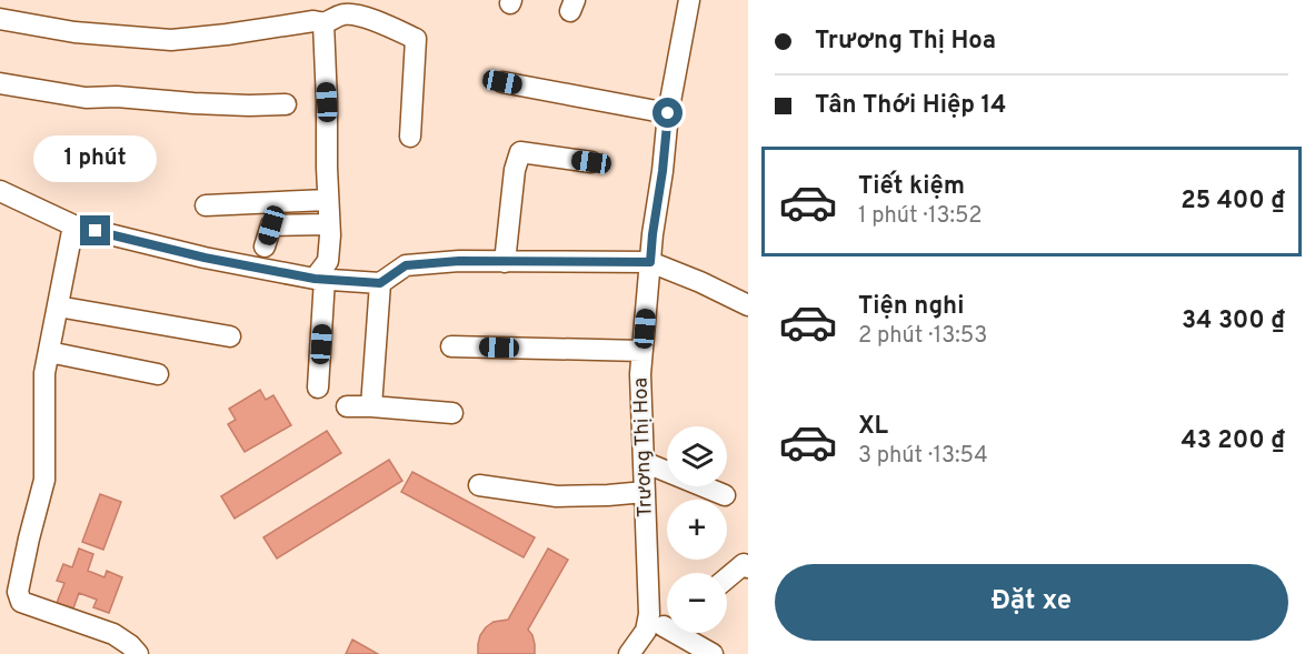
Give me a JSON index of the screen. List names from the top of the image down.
{
  "streets": {
    "street": ["Trương Thị Hoa"]
  },
  "page": {
    "banner": ["Trương Thị Hoa", "Tân Thới Hiệp 14"],
    "bubble": "1 phút",
    "list": [
      {
        "name": "Tiết kiệm",
        "note": "1 phút · 13:52",
        "value": "25 400 ₫"
      },
      {
        "name": "Tiện nghi",
        "note": "2 phút · 13:53",
        "value": "34 300 ₫"
      },
      {
        "name": "XL",
        "note": "3 phút · 13:54",
        "value": "43 200 ₫"
      }
    ],
    "map_buttons": ["+", "−"],
    "buttons": "Đặt xe"
  }
}
